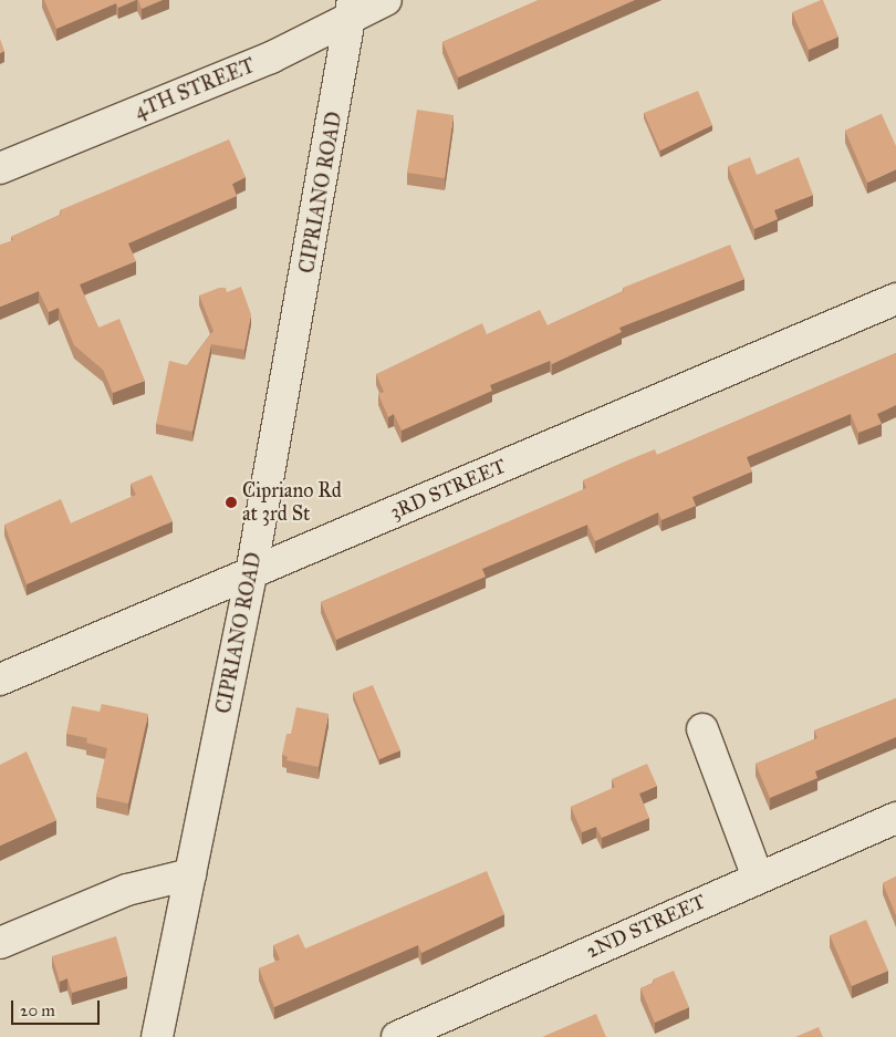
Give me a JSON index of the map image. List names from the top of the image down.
{
  "streets": {
    "street": [
      "4TH STREET",
      "CIPRIANO ROAD",
      "3RD STREET",
      "2ND STREET"
    ]
  },
  "crossings": [
    ["4TH STREET", "CIPRIANO ROAD"],
    ["CIPRIANO ROAD", "3RD STREET"]
  ],
  "places": ["Cipriano Rd at 3rd St"],
  "scale_bar": "20 m"
}
